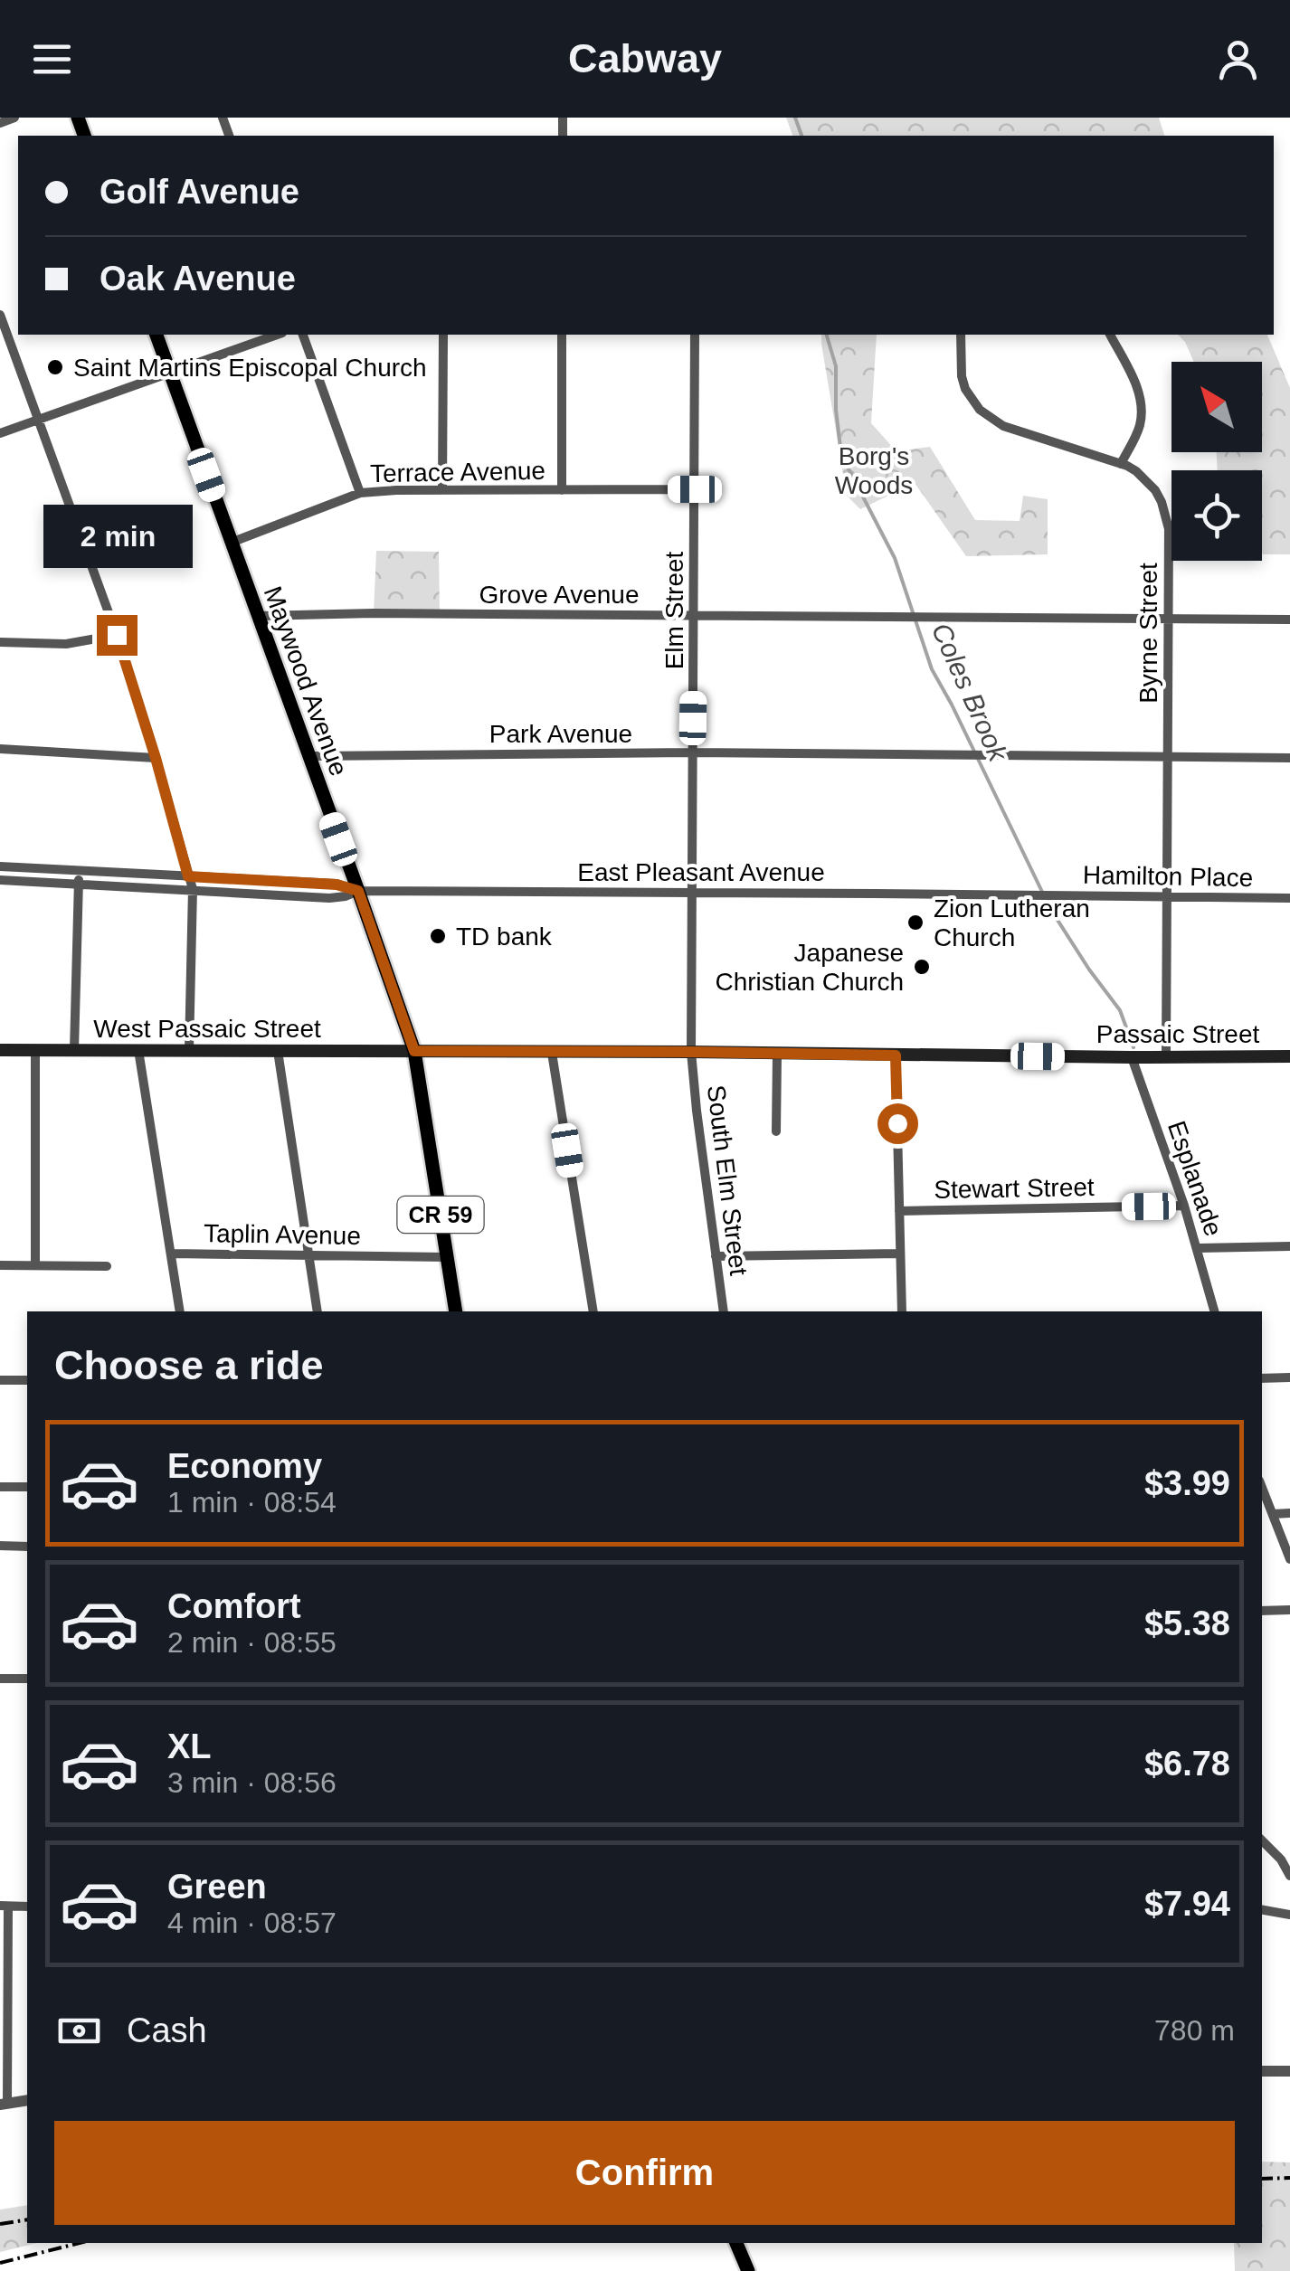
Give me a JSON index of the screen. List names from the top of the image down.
{
  "streets": {
    "main road": [
      "Maywood Avenue",
      "West Passaic Street",
      "Passaic Street",
      "CR 59"
    ],
    "street": [
      "Terrace Avenue",
      "Grove Avenue",
      "Elm Street",
      "Byrne Street",
      "Park Avenue",
      "East Pleasant Avenue",
      "Hamilton Place",
      "Esplanade",
      "South Elm Street",
      "Stewart Street",
      "Taplin Avenue"
    ]
  },
  "crossings": [
    ["Terrace Avenue", "Elm Street"],
    ["Terrace Avenue", "Maywood Avenue"],
    ["Grove Avenue", "Elm Street"],
    ["Grove Avenue", "Byrne Street"],
    ["Grove Avenue", "Maywood Avenue"],
    ["Elm Street", "Park Avenue"],
    ["Elm Street", "East Pleasant Avenue"],
    ["Elm Street", "Passaic Street"],
    ["Elm Street", "South Elm Street"],
    ["Byrne Street", "Park Avenue"],
    ["Byrne Street", "Hamilton Place"],
    ["Byrne Street", "Passaic Street"],
    ["Maywood Avenue", "Park Avenue"],
    ["Maywood Avenue", "East Pleasant Avenue"],
    ["Maywood Avenue", "West Passaic Street"],
    ["Maywood Avenue", "Passaic Street"],
    ["Maywood Avenue", "Taplin Avenue"],
    ["East Pleasant Avenue", "Hamilton Place"],
    ["West Passaic Street", "Passaic Street"],
    ["Passaic Street", "Esplanade"],
    ["Passaic Street", "South Elm Street"],
    ["Esplanade", "Stewart Street"]
  ],
  "water": ["Coles Brook"],
  "parks": ["Borg's Woods"],
  "places": [
    "Saint Martins Episcopal Church",
    "Zion Lutheran Church",
    "TD bank",
    "Japanese Christian Church"
  ],
  "north": "top left",
  "page": {
    "header": "Cabway",
    "banner": ["Golf Avenue", "Oak Avenue"],
    "bubble": "2 min",
    "heading": "Choose a ride",
    "list": [
      {
        "name": "Economy",
        "note": "1 min · 08:54",
        "value": "$3.99"
      },
      {
        "name": "Comfort",
        "note": "2 min · 08:55",
        "value": "$5.38"
      },
      {
        "name": "XL",
        "note": "3 min · 08:56",
        "value": "$6.78"
      },
      {
        "name": "Green",
        "note": "4 min · 08:57",
        "value": "$7.94"
      }
    ],
    "pay": ["Cash", "780 m"],
    "buttons": "Confirm"
  }
}
